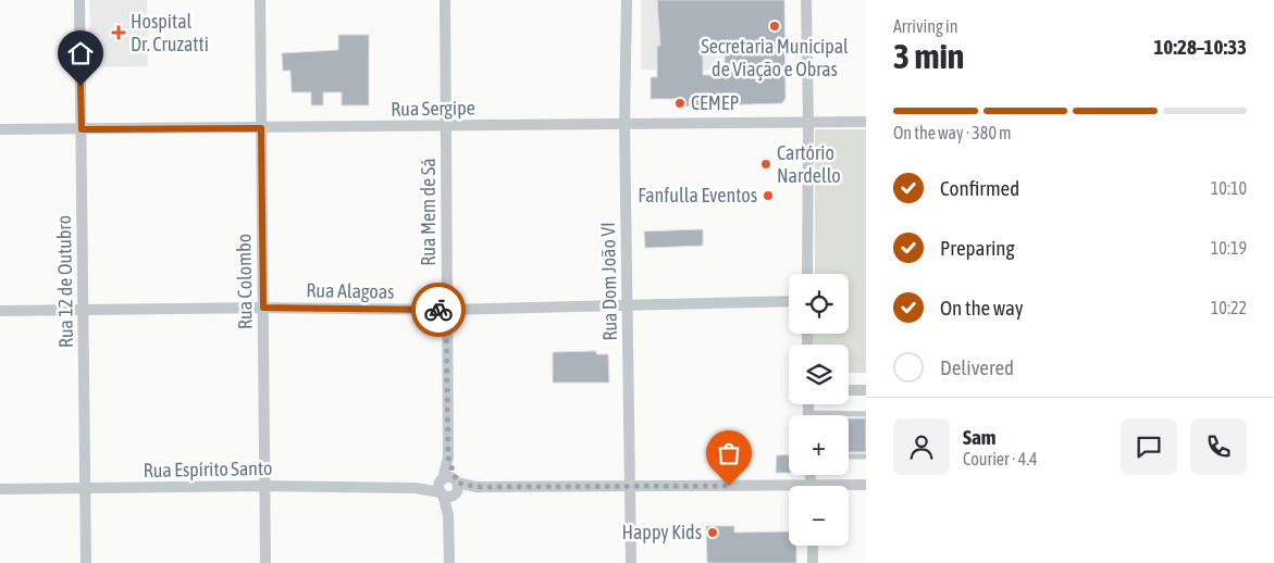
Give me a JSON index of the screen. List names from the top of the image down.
{
  "streets": {
    "street": [
      "Rua Sergipe",
      "Rua Mem de Sá",
      "Rua 12 de Outubro",
      "Rua Colombo",
      "Rua Dom João VI",
      "Rua Alagoas",
      "Rua Espírito Santo"
    ]
  },
  "crossings": [
    ["Rua Sergipe", "Rua Mem de Sá"],
    ["Rua Sergipe", "Rua 12 de Outubro"],
    ["Rua Sergipe", "Rua Colombo"],
    ["Rua Sergipe", "Rua Dom João VI"],
    ["Rua Mem de Sá", "Rua Alagoas"],
    ["Rua Mem de Sá", "Rua Espírito Santo"],
    ["Rua 12 de Outubro", "Rua Alagoas"],
    ["Rua 12 de Outubro", "Rua Espírito Santo"],
    ["Rua Colombo", "Rua Alagoas"],
    ["Rua Colombo", "Rua Espírito Santo"],
    ["Rua Dom João VI", "Rua Alagoas"],
    ["Rua Dom João VI", "Rua Espírito Santo"]
  ],
  "places": {
    "other": [
      "Secretaria Municipal de Viação e Obras",
      "CEMEP",
      "Cartório Nardello",
      "Fanfulla Eventos",
      "Happy Kids"
    ],
    "health": ["Hospital Dr. Cruzatti"]
  },
  "page": {
    "heading": ["3 min", "Arriving in", "10:28–10:33"],
    "panel": ["Sam", "Courier · 4.4"],
    "bar": "On the way · 380 m",
    "list": [
      ["Confirmed", "10:10"],
      ["Preparing", "10:19"],
      ["On the way", "10:22"],
      "Delivered"
    ],
    "map_buttons": ["+", "−"]
  }
}
